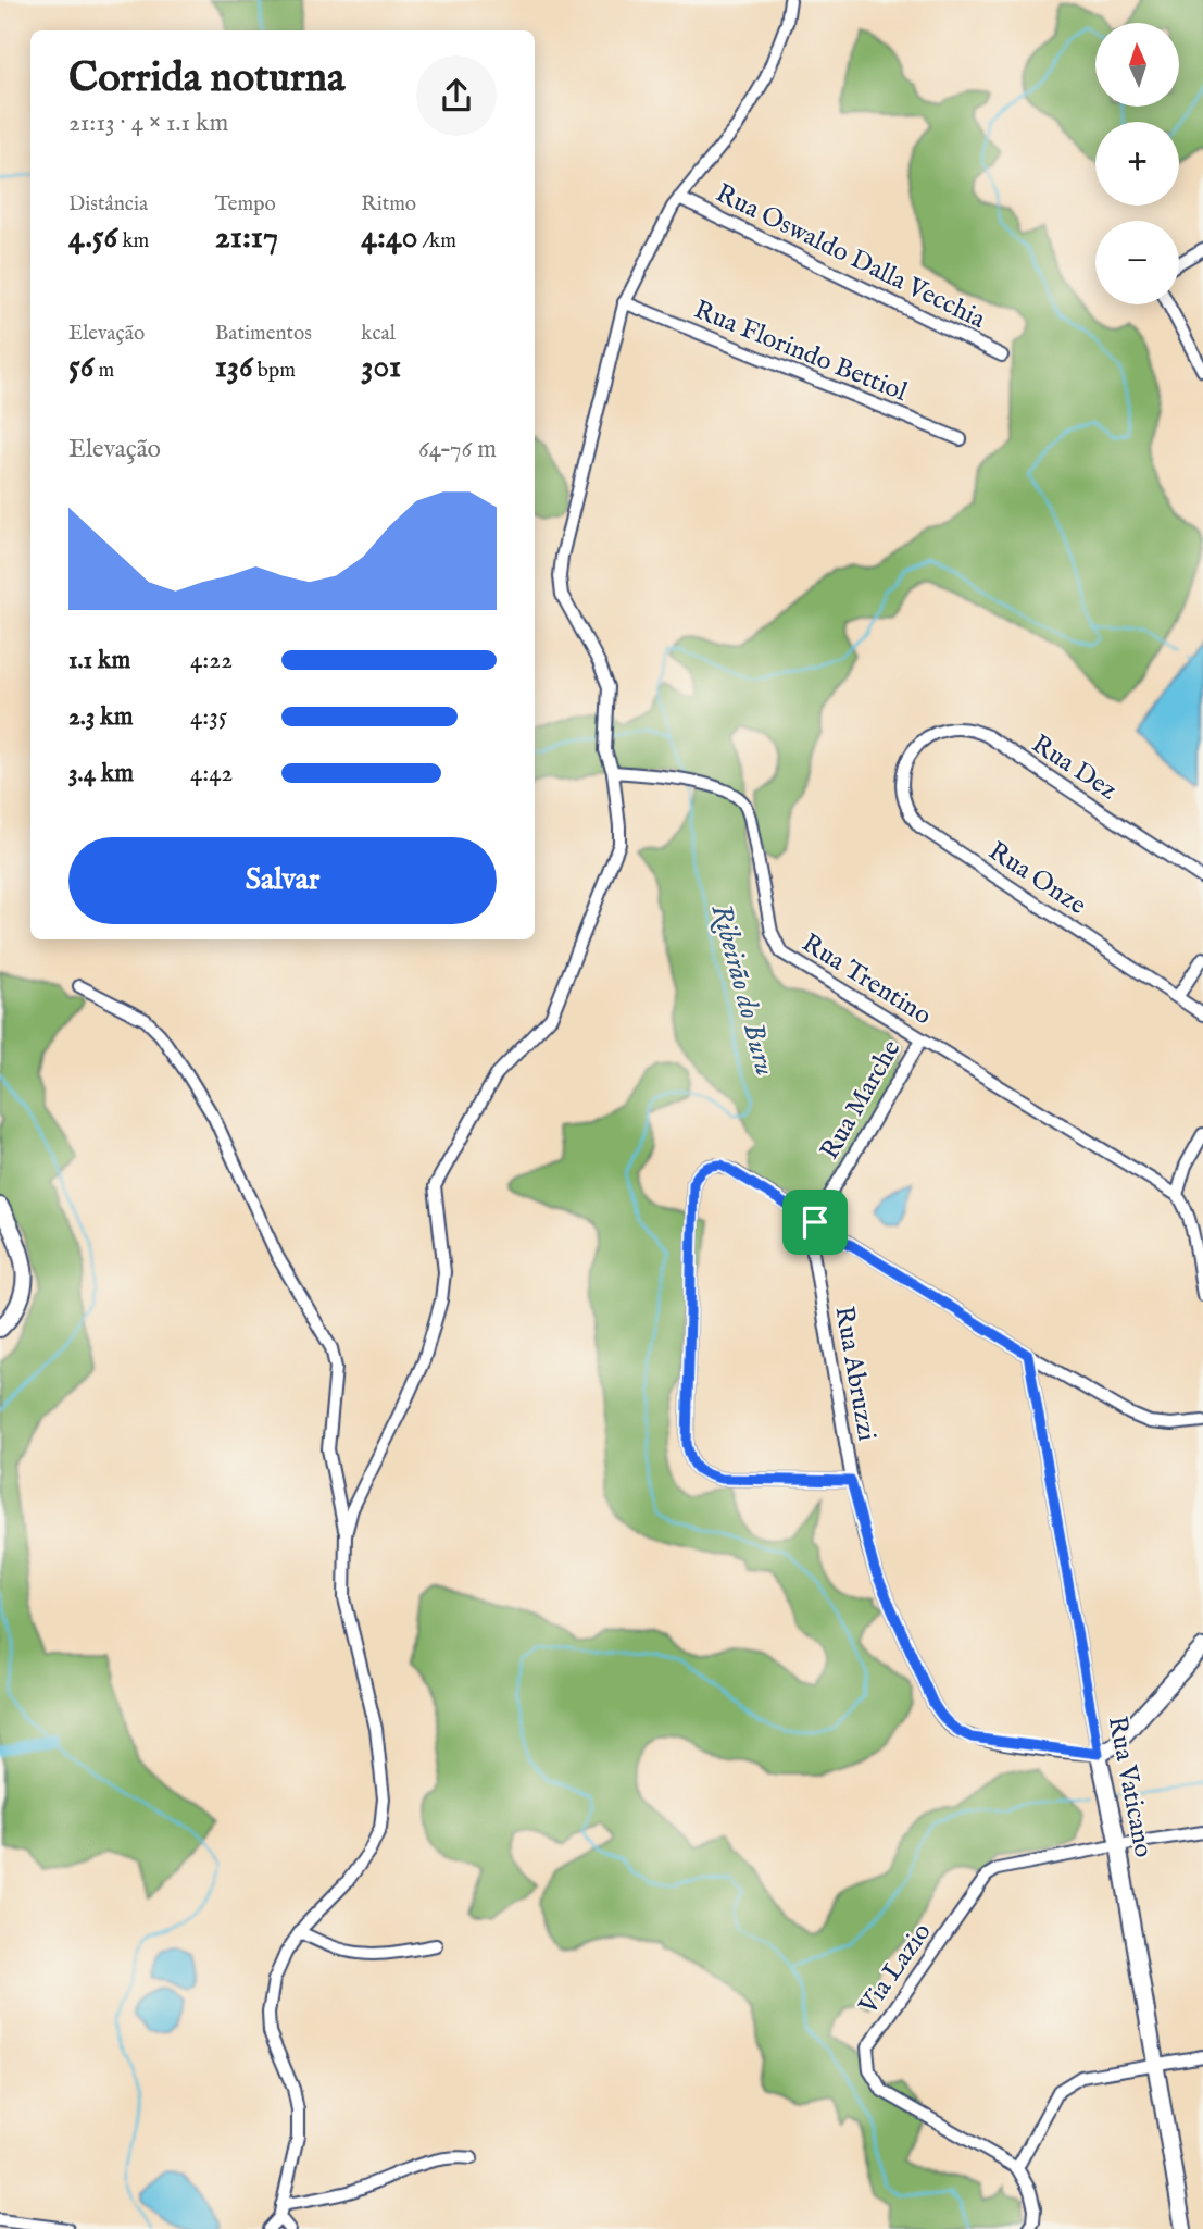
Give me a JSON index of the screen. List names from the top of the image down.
{
  "streets": {
    "street": [
      "Rua Oswaldo Dalla Vecchia",
      "Rua Florindo Bettiol",
      "Rua Dez",
      "Rua Onze",
      "Rua Trentino",
      "Rua Marche",
      "Rua Abruzzi",
      "Rua Vaticano",
      "Via Lazio"
    ]
  },
  "crossings": [
    ["Rua Dez", "Rua Onze"],
    ["Rua Trentino", "Rua Marche"],
    ["Rua Marche", "Rua Abruzzi"],
    ["Rua Abruzzi", "Rua Vaticano"],
    ["Rua Vaticano", "Via Lazio"]
  ],
  "water": ["Ribeirão do Buru"],
  "north": "top",
  "page": {
    "map_buttons": ["+", "−"],
    "heading": ["Corrida noturna", "21:13 · 4 × 1.1 km"],
    "stats": [
      ["Distância", "4.56 km"],
      ["Tempo", "21:17"],
      ["Ritmo", "4:40 /km"],
      ["Elevação", "56 m"],
      ["Batimentos", "136 bpm"],
      ["kcal", "301"]
    ],
    "chart": ["Elevação", "64–76 m"],
    "list": [
      {
        "name": "1.1 km",
        "note": "4:22"
      },
      {
        "name": "2.3 km",
        "note": "4:35"
      },
      {
        "name": "3.4 km",
        "note": "4:42"
      }
    ],
    "buttons": "Salvar"
  }
}
